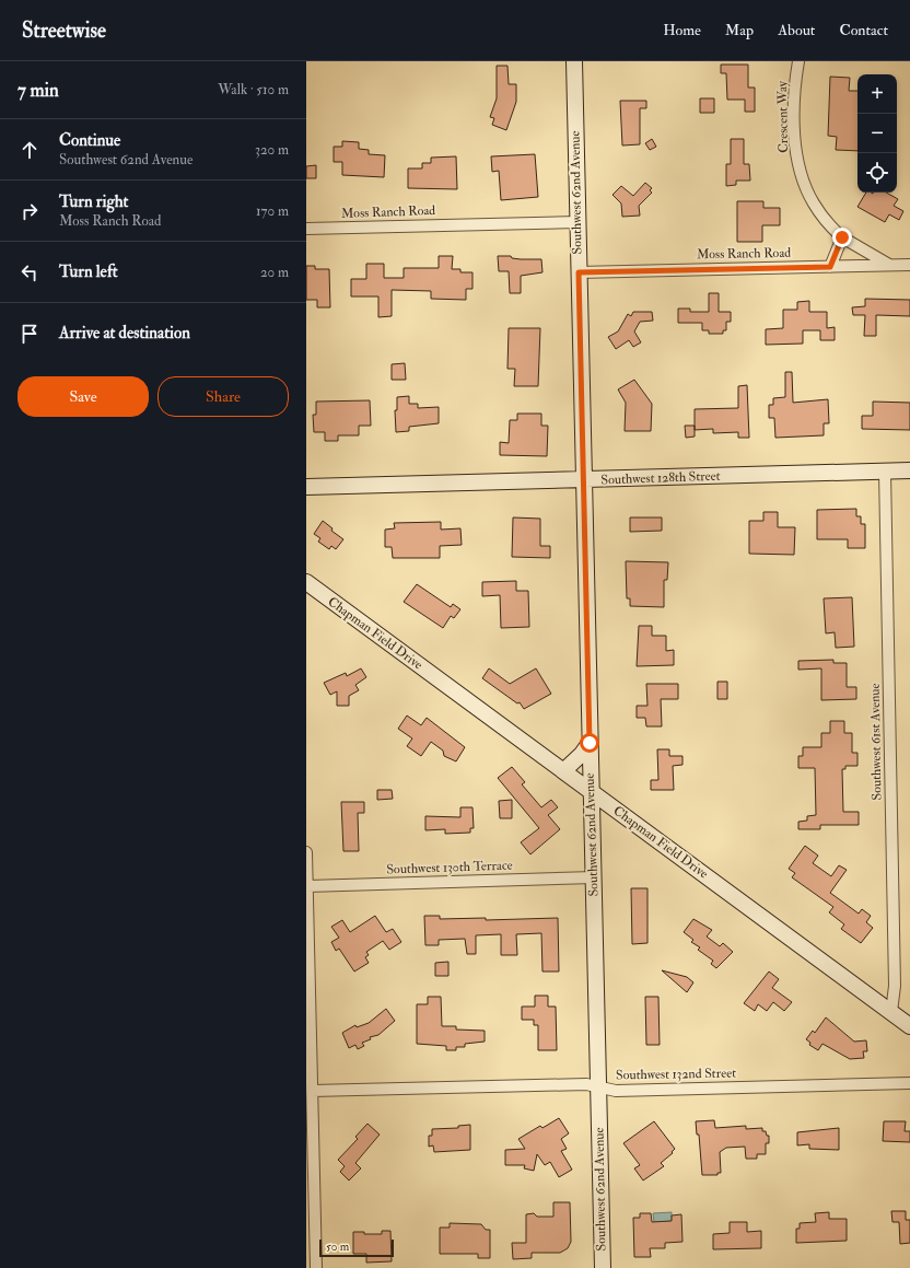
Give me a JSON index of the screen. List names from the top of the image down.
{
  "streets": {
    "street": [
      "Crescent Way",
      "Southwest 62nd Avenue",
      "Moss Ranch Road",
      "Southwest 128th Street",
      "Chapman Field Drive",
      "Southwest 61st Avenue",
      "Southwest 130th Terrace",
      "Southwest 132nd Street"
    ]
  },
  "crossings": [
    ["Southwest 62nd Avenue", "Moss Ranch Road"],
    ["Southwest 62nd Avenue", "Southwest 128th Street"],
    ["Southwest 62nd Avenue", "Chapman Field Drive"],
    ["Southwest 62nd Avenue", "Southwest 130th Terrace"],
    ["Southwest 62nd Avenue", "Southwest 132nd Street"],
    ["Southwest 128th Street", "Southwest 61st Avenue"],
    ["Chapman Field Drive", "Southwest 61st Avenue"]
  ],
  "scale_bar": "50 m",
  "page": {
    "header": "Streetwise",
    "nav": [
      "Home",
      "Map",
      "About",
      "Contact"
    ],
    "heading": ["7 min", "Walk · 510 m"],
    "map_buttons": ["+", "−"],
    "list": [
      ["Continue", "Southwest 62nd Avenue", "320 m"],
      ["Turn right", "Moss Ranch Road", "170 m"],
      ["Turn left", "20 m"],
      "Arrive at destination"
    ],
    "buttons": ["Save", "Share"],
    "scale": "50 m"
  }
}
